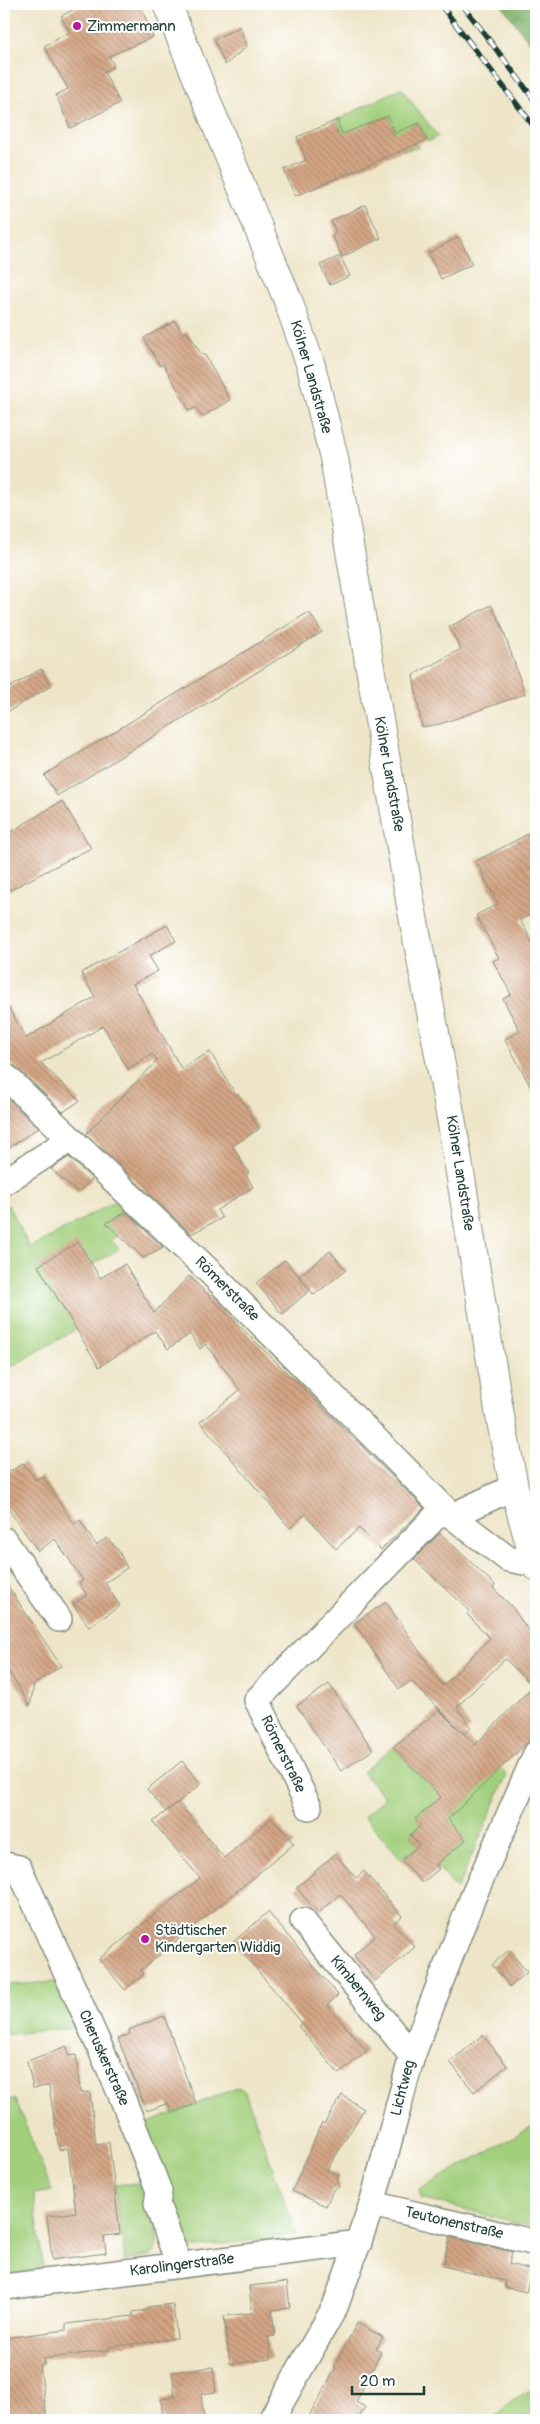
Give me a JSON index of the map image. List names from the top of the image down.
{
  "streets": {
    "main road": ["Kölner Landstraße"],
    "street": [
      "Römerstraße",
      "Kimbernweg",
      "Cheruskerstraße",
      "Lichtweg",
      "Teutonenstraße",
      "Karolingerstraße"
    ]
  },
  "crossings": [
    ["Kölner Landstraße", "Römerstraße"],
    ["Kimbernweg", "Lichtweg"],
    ["Cheruskerstraße", "Karolingerstraße"],
    ["Lichtweg", "Teutonenstraße"],
    ["Lichtweg", "Karolingerstraße"]
  ],
  "places": ["Zimmermann", "Städtischer Kindergarten Widdig"],
  "scale_bar": "20 m"
}
